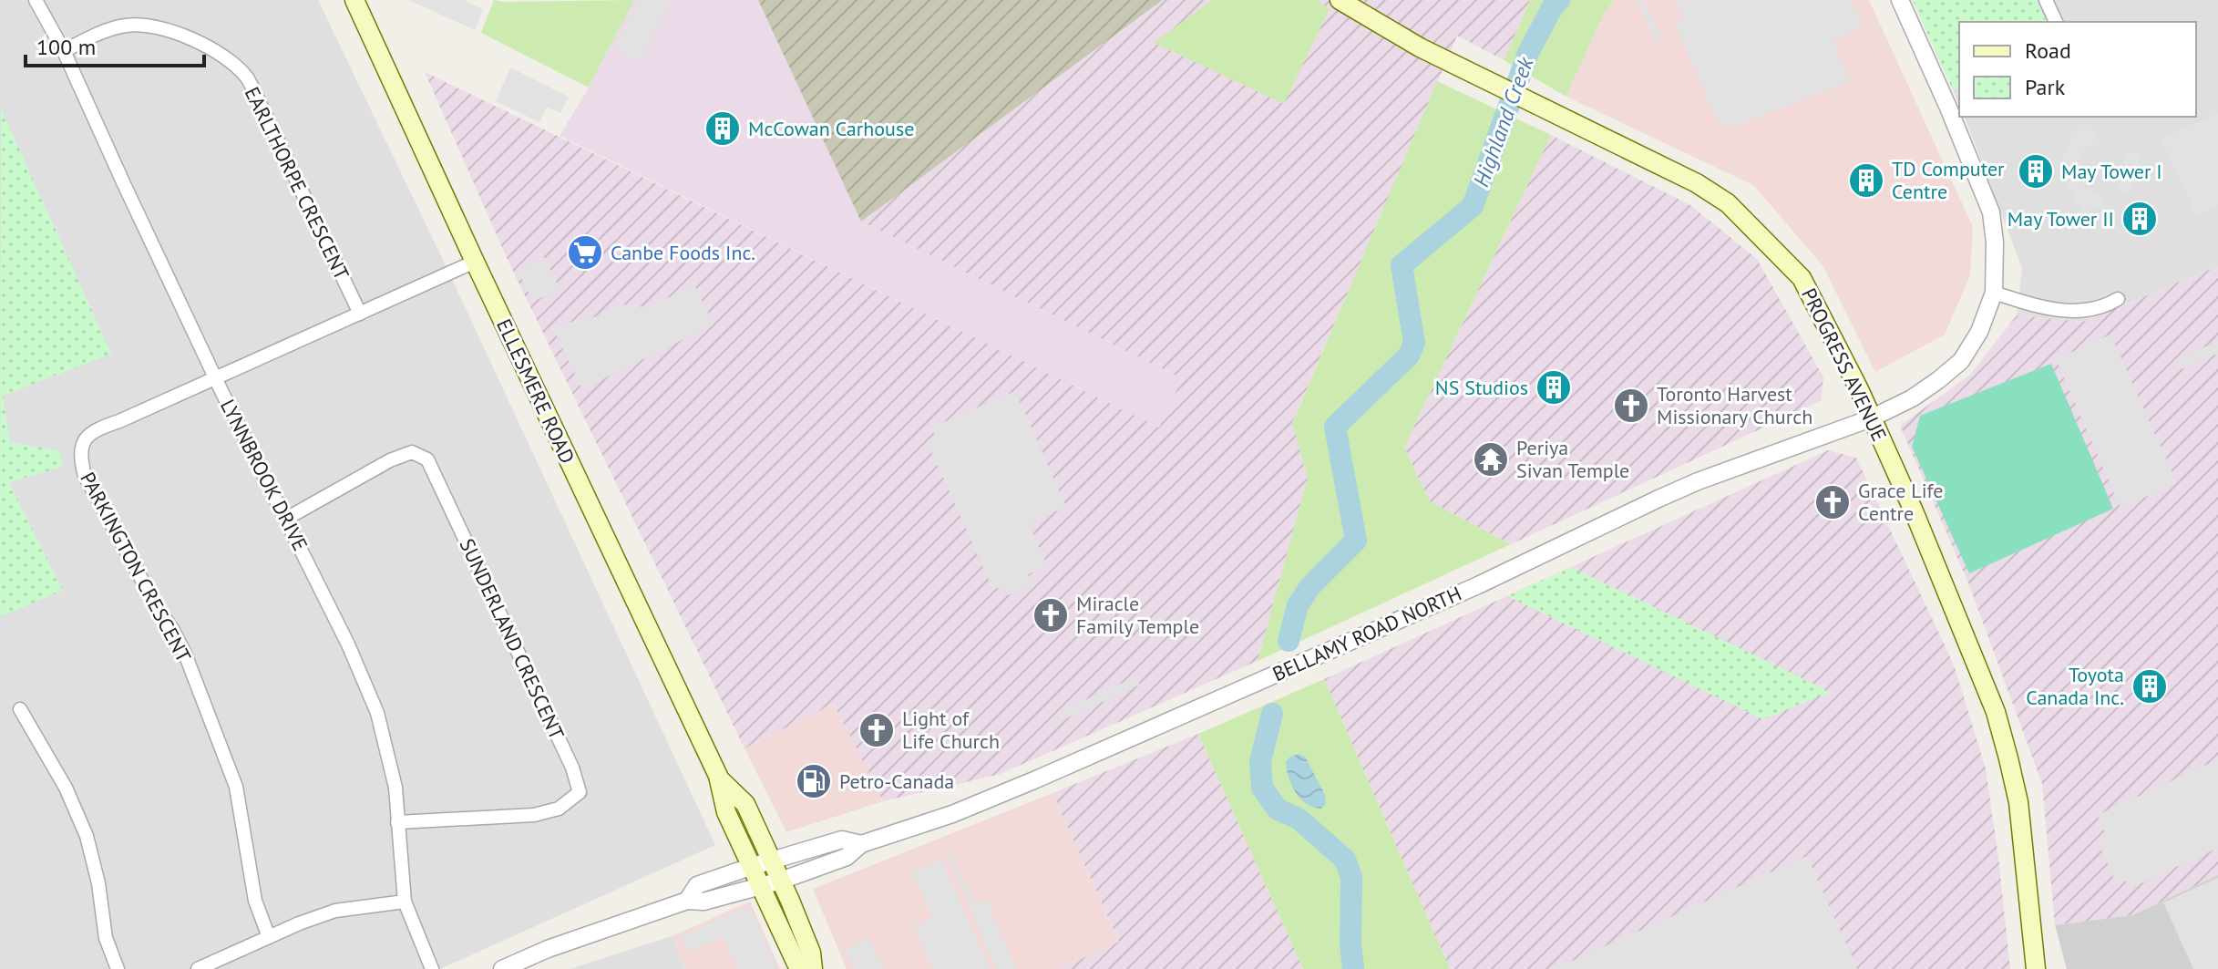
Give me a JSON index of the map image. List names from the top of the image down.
{
  "streets": {
    "main road": ["PROGRESS AVENUE", "ELLESMERE ROAD"],
    "street": [
      "EARLTHORPE CRESCENT",
      "LYNNBROOK DRIVE",
      "PARKINGTON CRESCENT",
      "BELLAMY ROAD NORTH",
      "SUNDERLAND CRESCENT"
    ]
  },
  "crossings": [
    ["EARLTHORPE CRESCENT", "LYNNBROOK DRIVE"],
    ["EARLTHORPE CRESCENT", "PARKINGTON CRESCENT"],
    ["PROGRESS AVENUE", "BELLAMY ROAD NORTH"],
    ["ELLESMERE ROAD", "PARKINGTON CRESCENT"],
    ["ELLESMERE ROAD", "BELLAMY ROAD NORTH"],
    ["LYNNBROOK DRIVE", "PARKINGTON CRESCENT"],
    ["LYNNBROOK DRIVE", "SUNDERLAND CRESCENT"]
  ],
  "water": ["Highland Creek"],
  "places": {
    "building": [
      "McCowan Carhouse",
      "May Tower I",
      "TD Computer Centre",
      "May Tower II",
      "NS Studios",
      "Toyota Canada Inc."
    ],
    "supermarket": ["Canbe Foods Inc."],
    "church": [
      "Toronto Harvest Missionary Church",
      "Grace Life Centre",
      "Miracle Family Temple",
      "Light of Life Church"
    ],
    "temple": ["Periya Sivan Temple"],
    "fuel station": ["Petro-Canada"]
  },
  "legend": ["Road", "Park"],
  "scale_bar": "100 m"
}
